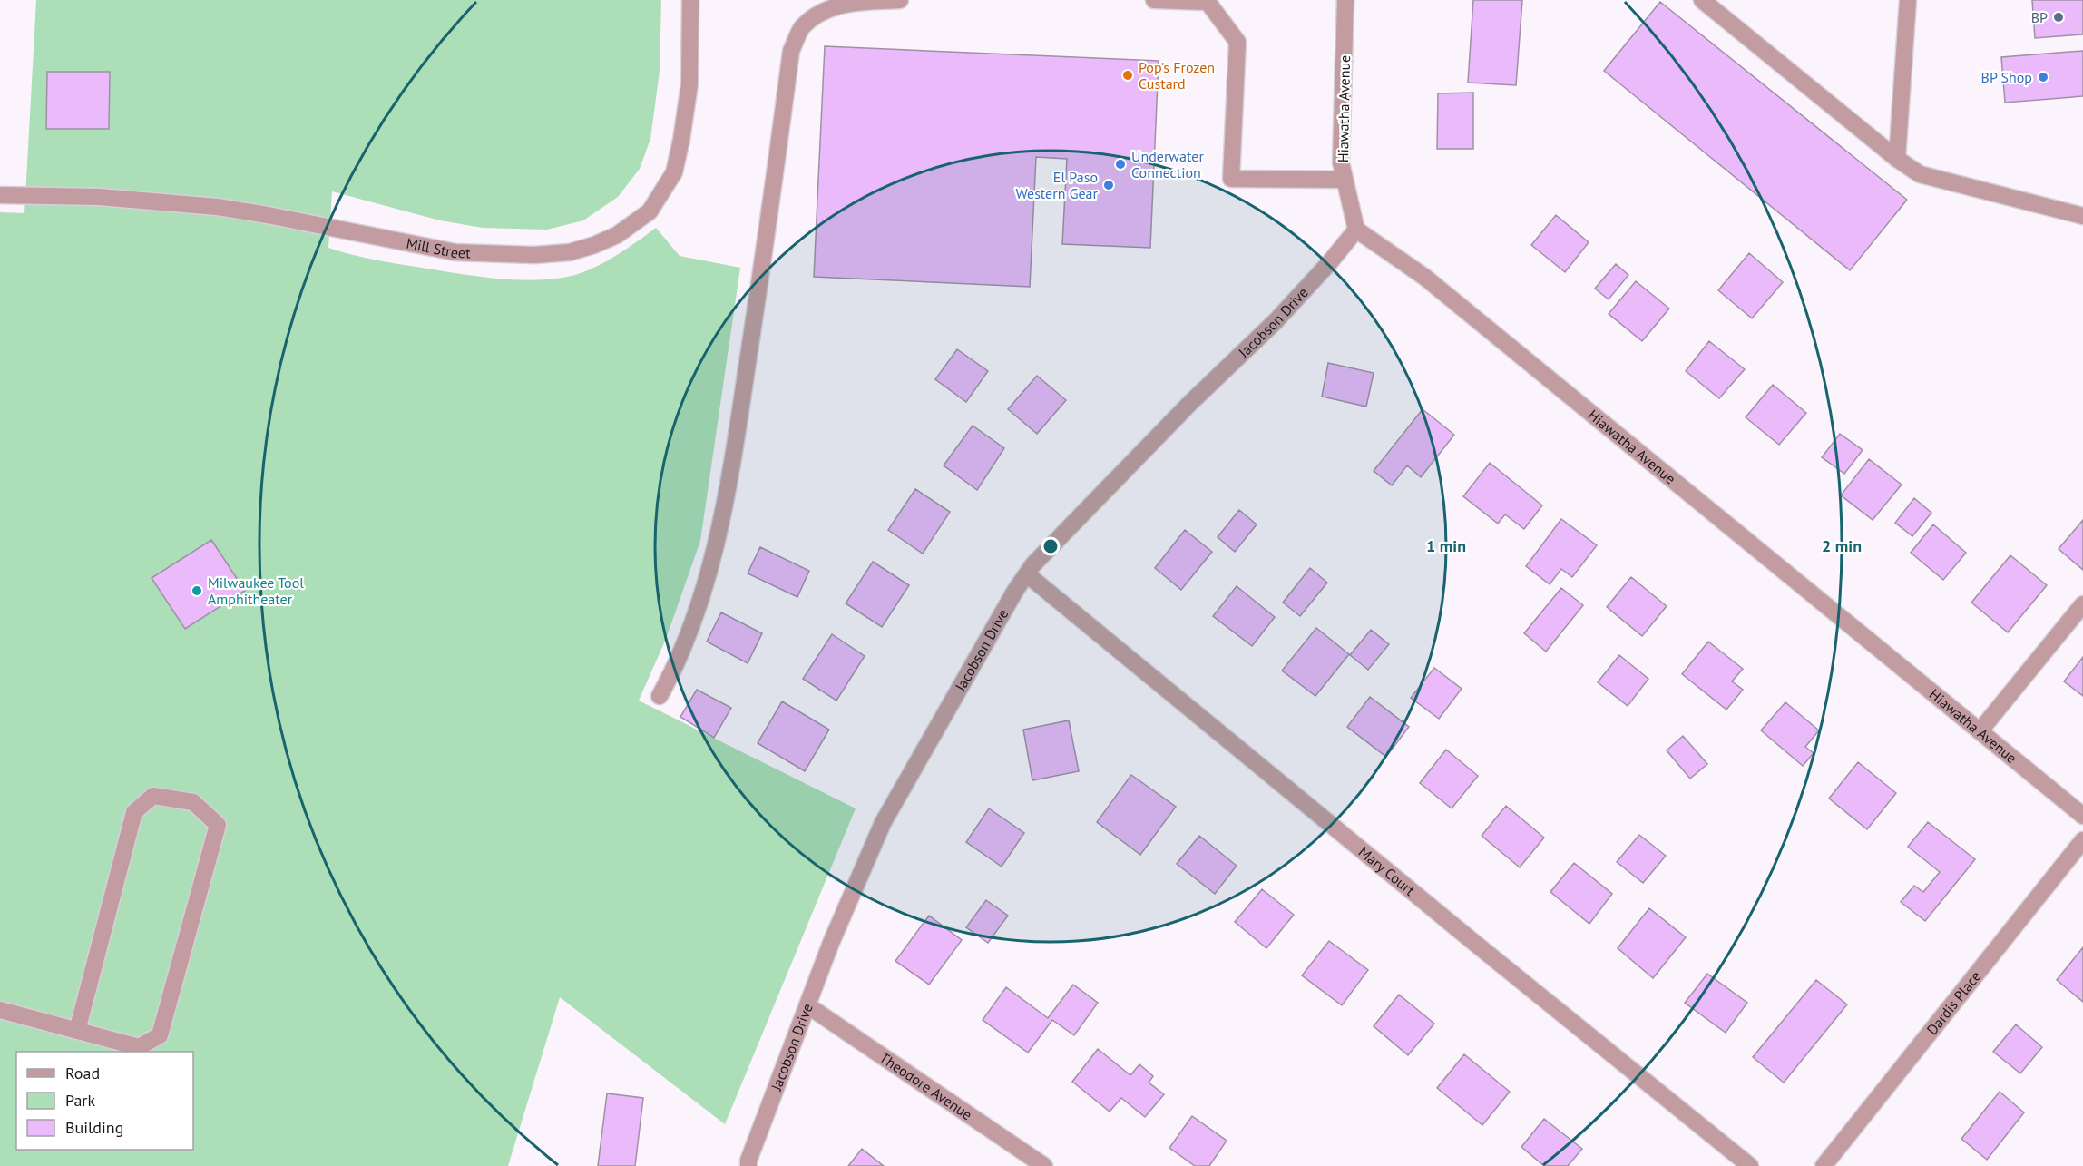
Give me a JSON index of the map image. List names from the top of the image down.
{
  "streets": {
    "street": [
      "Hiawatha Avenue",
      "Mill Street",
      "Jacobson Drive",
      "Mary Court",
      "Dardis Place",
      "Theodore Avenue"
    ]
  },
  "crossings": [
    ["Hiawatha Avenue", "Jacobson Drive"],
    ["Jacobson Drive", "Mary Court"],
    ["Jacobson Drive", "Theodore Avenue"]
  ],
  "places": [
    "BP",
    "Pop's Frozen Custard",
    "BP Shop",
    "Underwater Connection",
    "El Paso Western Gear",
    "Milwaukee Tool Amphitheater"
  ],
  "legend": ["Road", "Park", "Building"],
  "rings": ["1 min", "2 min"]
}
